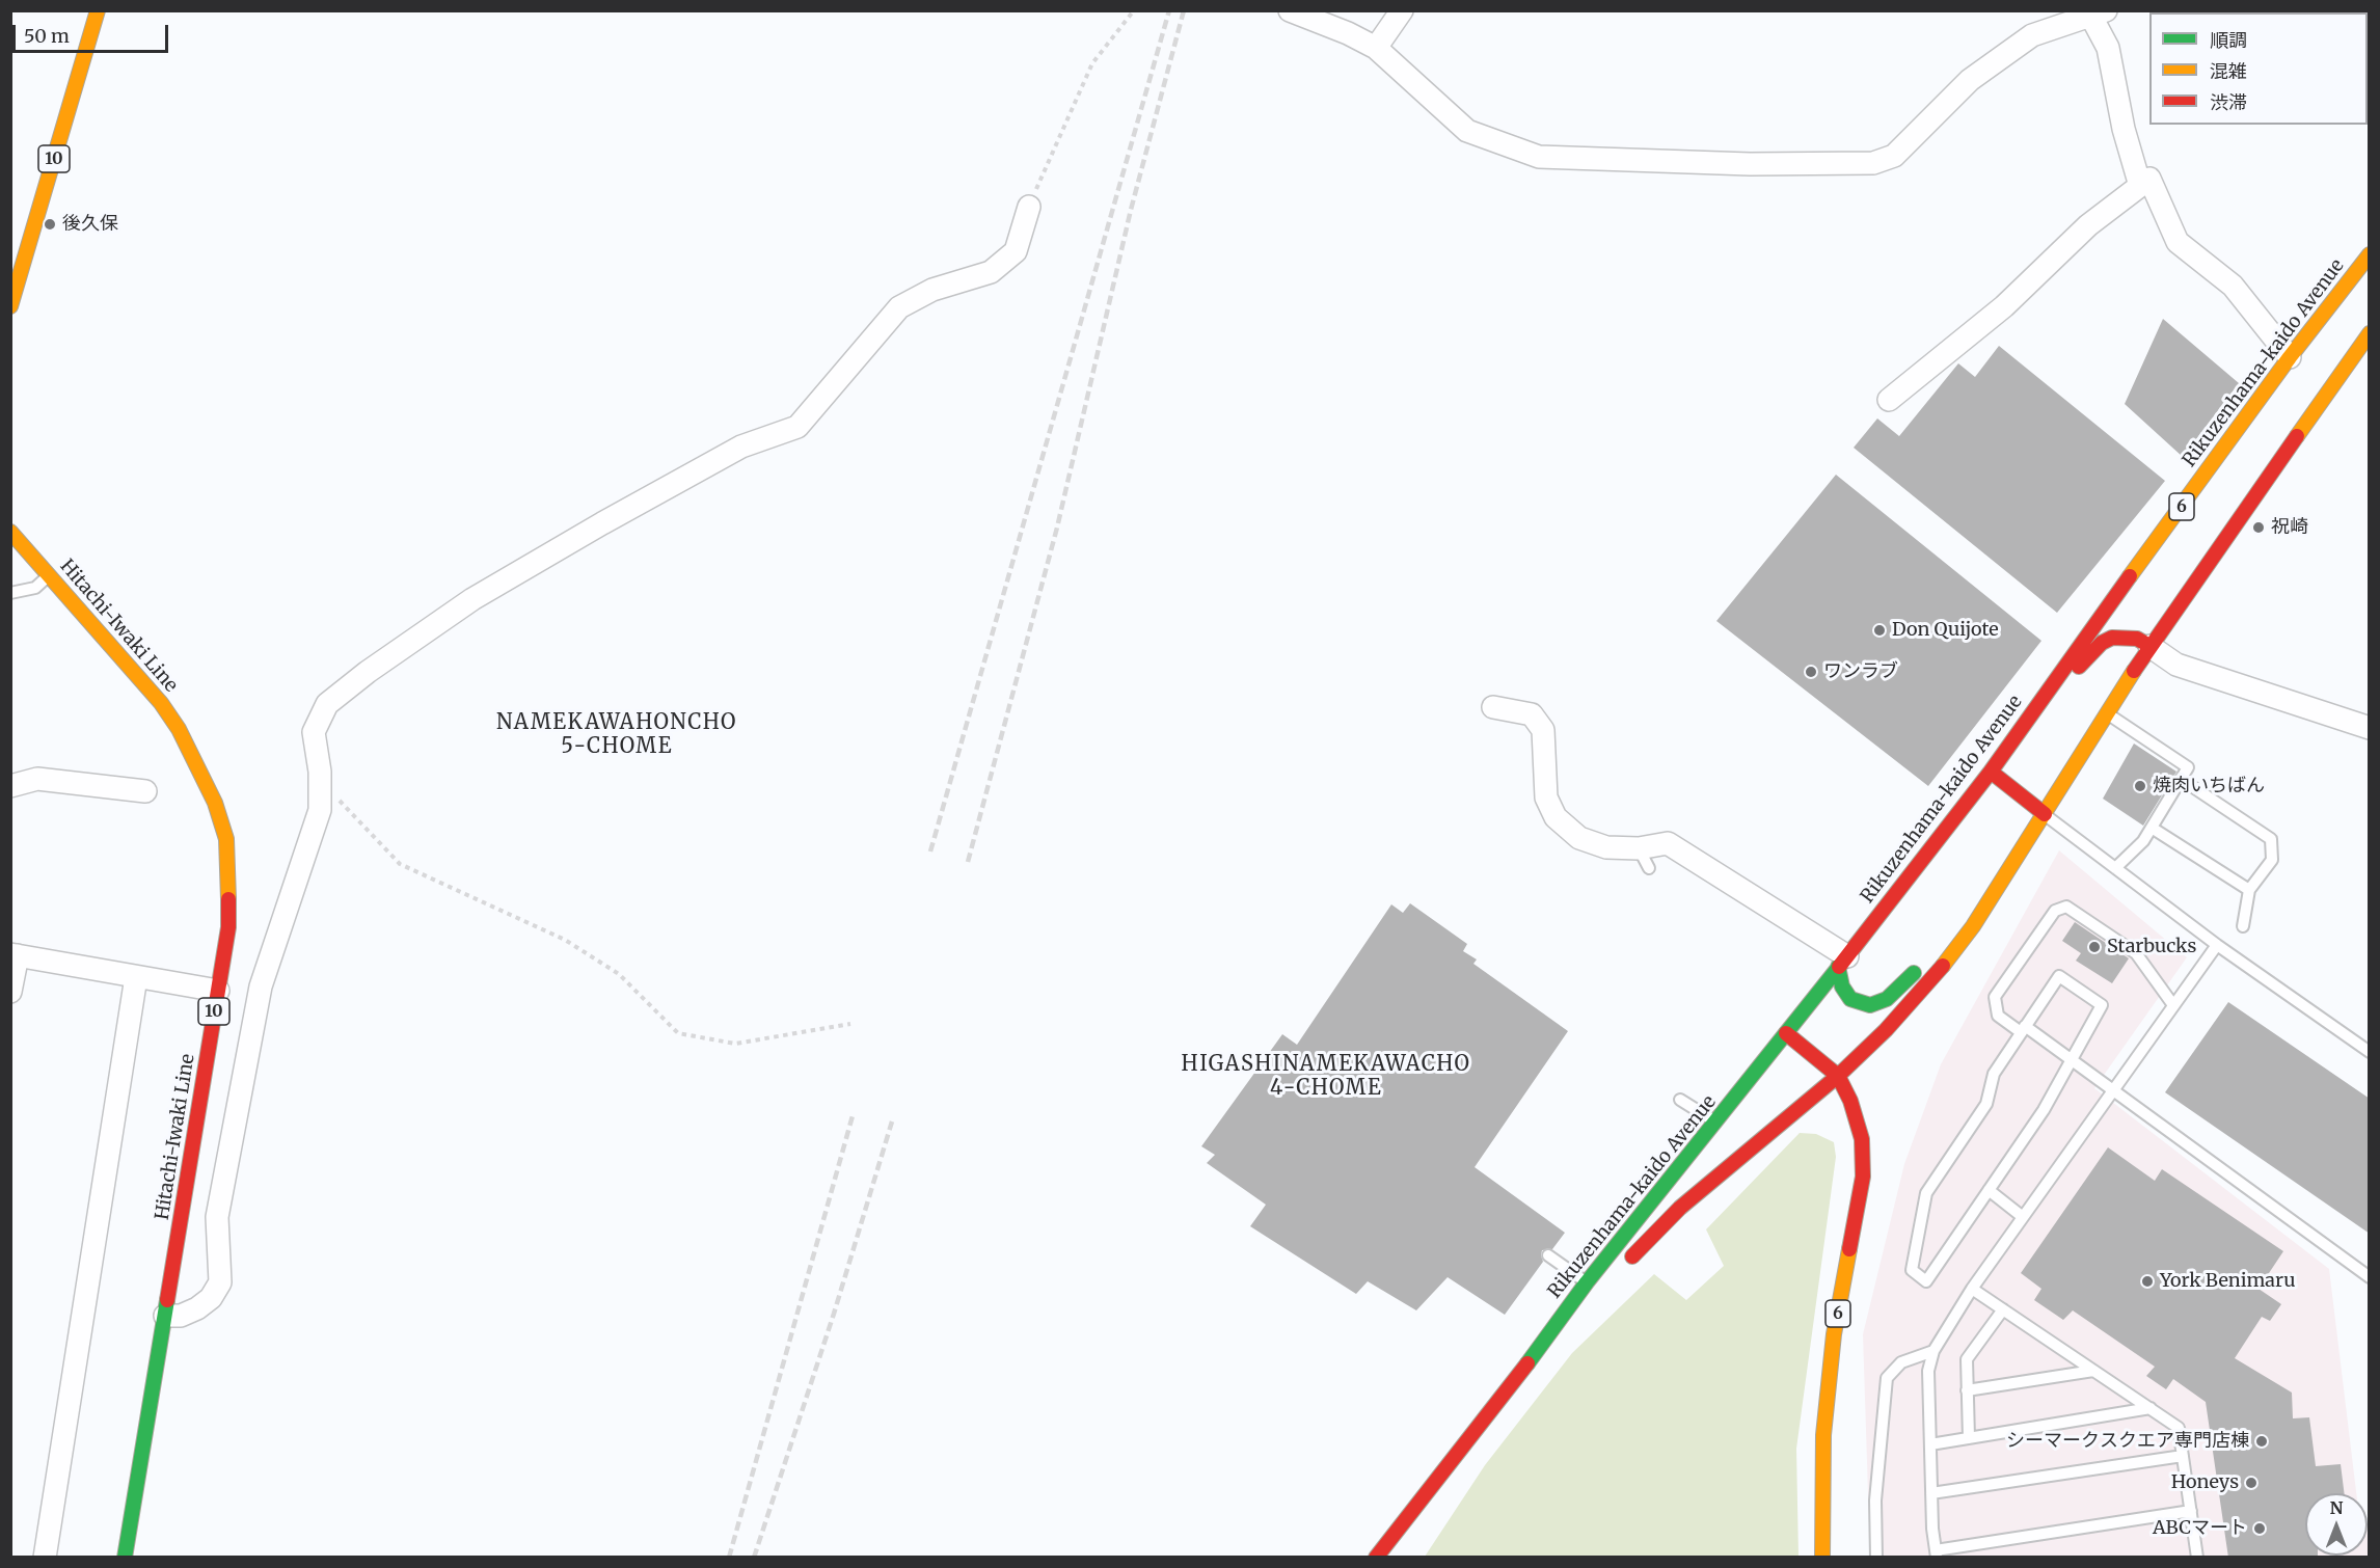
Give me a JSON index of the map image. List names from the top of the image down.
{
  "streets": {
    "main road": [
      "10",
      "Rikuzenhama-kaido Avenue",
      "6",
      "Hitachi-Iwaki Line"
    ]
  },
  "crossings": [
    ["Rikuzenhama-kaido Avenue", "6"]
  ],
  "districts": ["NAMEKAWAHONCHO 5-CHOME", "HIGASHINAMEKAWACHO 4-CHOME"],
  "places": [
    "後久保",
    "祝崎",
    "Don Quijote",
    "ワンラブ",
    "焼肉いちばん",
    "Starbucks",
    "York Benimaru",
    "シーマークスクエア専門店棟",
    "Honeys",
    "ABCマート"
  ],
  "legend": ["順調", "混雑", "渋滞"],
  "scale_bar": "50 m",
  "north": "top"
}
